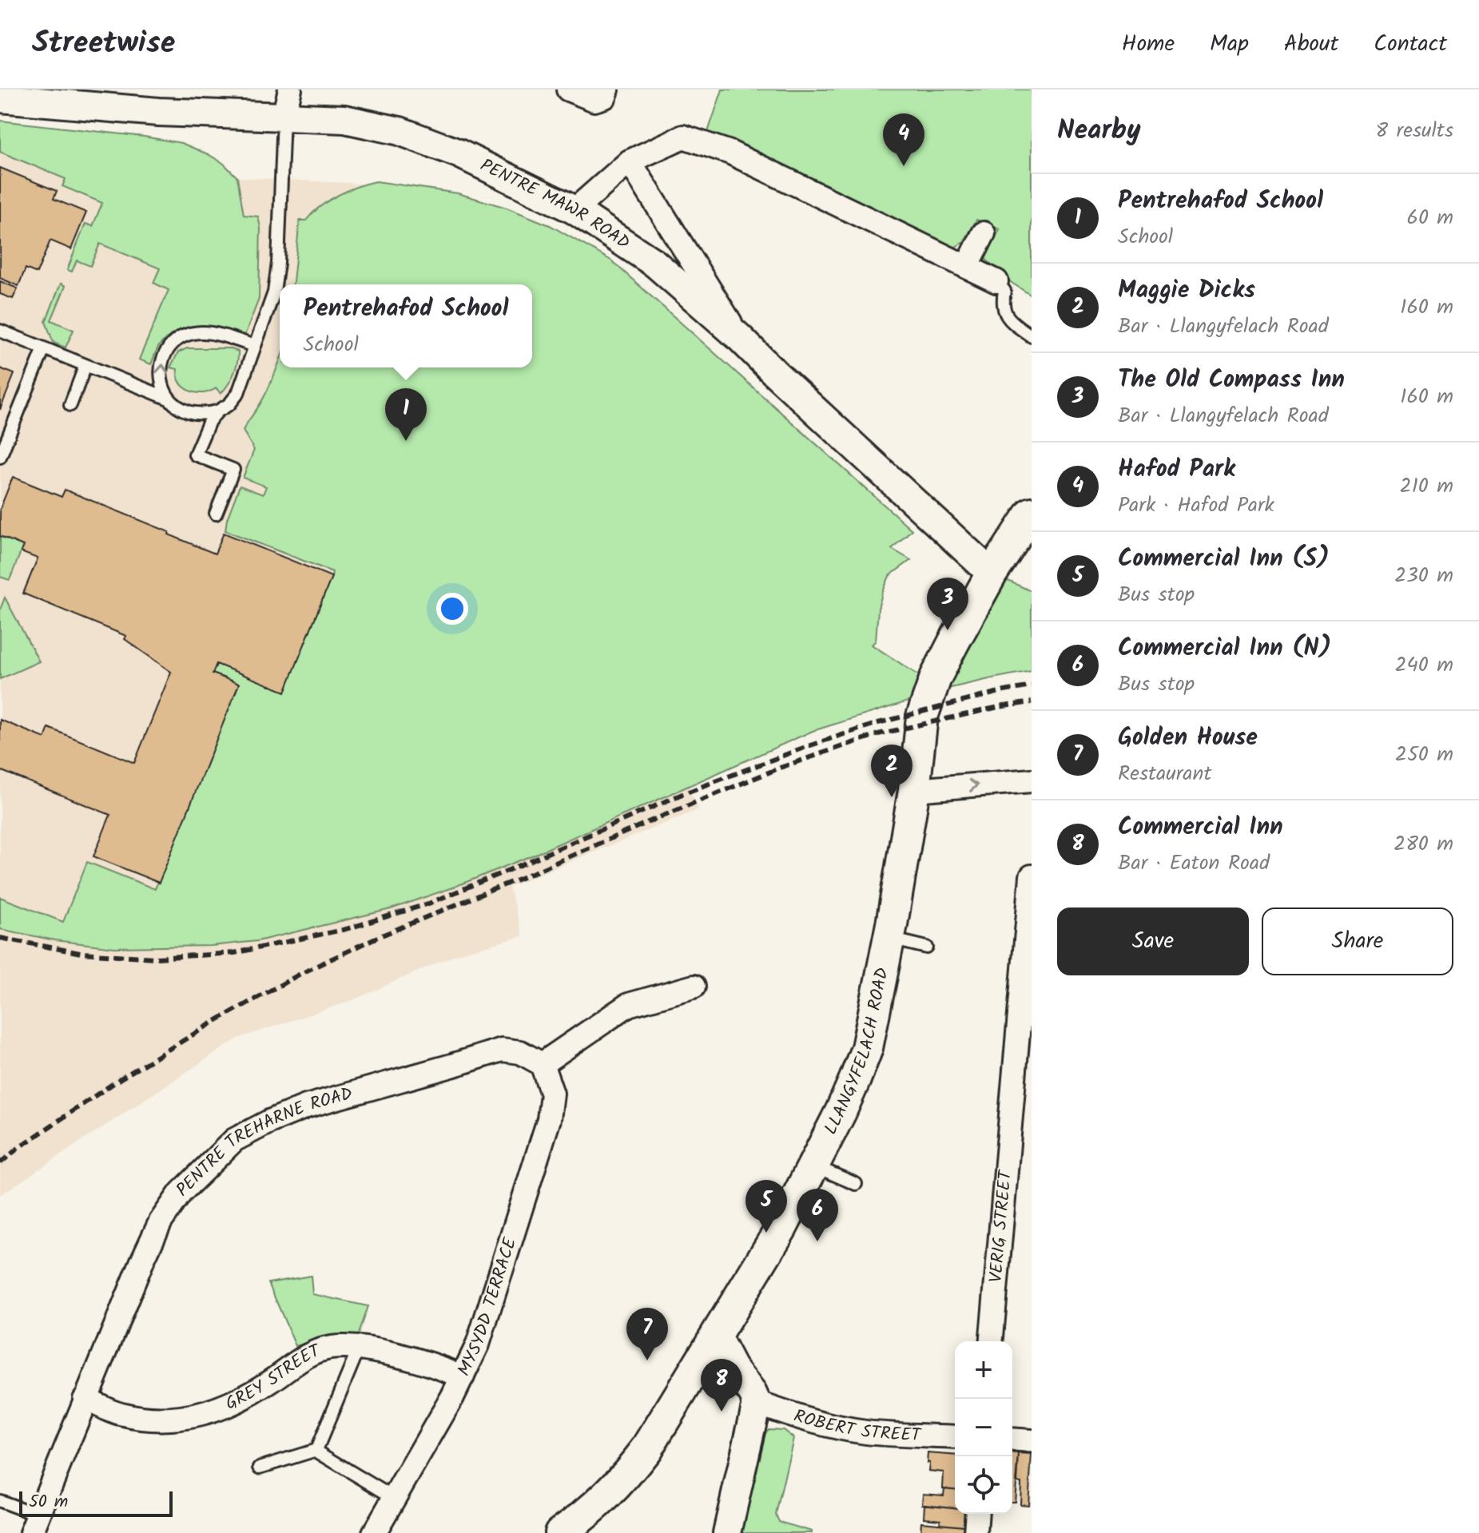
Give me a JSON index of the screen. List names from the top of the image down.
{
  "streets": {
    "main road": ["LLANGYFELACH ROAD"],
    "street": [
      "PENTRE MAWR ROAD",
      "PENTRE TREHARNE ROAD",
      "VERIG STREET",
      "MYSYDD TERRACE",
      "GREY STREET",
      "ROBERT STREET"
    ]
  },
  "crossings": [
    ["PENTRE MAWR ROAD", "LLANGYFELACH ROAD"],
    ["PENTRE TREHARNE ROAD", "MYSYDD TERRACE"],
    ["PENTRE TREHARNE ROAD", "GREY STREET"],
    ["MYSYDD TERRACE", "GREY STREET"]
  ],
  "scale_bar": "50 m",
  "page": {
    "header": "Streetwise",
    "nav": [
      "Home",
      "Map",
      "About",
      "Contact"
    ],
    "heading": ["Nearby", "8 results"],
    "pins": [
      "4",
      "1",
      "3",
      "2",
      "5",
      "6",
      "7",
      "8"
    ],
    "list": [
      {
        "mark": "1",
        "name": "Pentrehafod School",
        "note": "School",
        "value": "60 m"
      },
      {
        "mark": "2",
        "name": "Maggie Dicks",
        "note": "Bar · Llangyfelach Road",
        "value": "160 m"
      },
      {
        "mark": "3",
        "name": "The Old Compass Inn",
        "note": "Bar · Llangyfelach Road",
        "value": "160 m"
      },
      {
        "mark": "4",
        "name": "Hafod Park",
        "note": "Park · Hafod Park",
        "value": "210 m"
      },
      {
        "mark": "5",
        "name": "Commercial Inn (S)",
        "note": "Bus stop",
        "value": "230 m"
      },
      {
        "mark": "6",
        "name": "Commercial Inn (N)",
        "note": "Bus stop",
        "value": "240 m"
      },
      {
        "mark": "7",
        "name": "Golden House",
        "note": "Restaurant",
        "value": "250 m"
      },
      {
        "mark": "8",
        "name": "Commercial Inn",
        "note": "Bar · Eaton Road",
        "value": "280 m"
      }
    ],
    "popup": ["Pentrehafod School", "School"],
    "buttons": ["Save", "Share"],
    "map_buttons": ["+", "−"],
    "scale": "50 m"
  }
}
